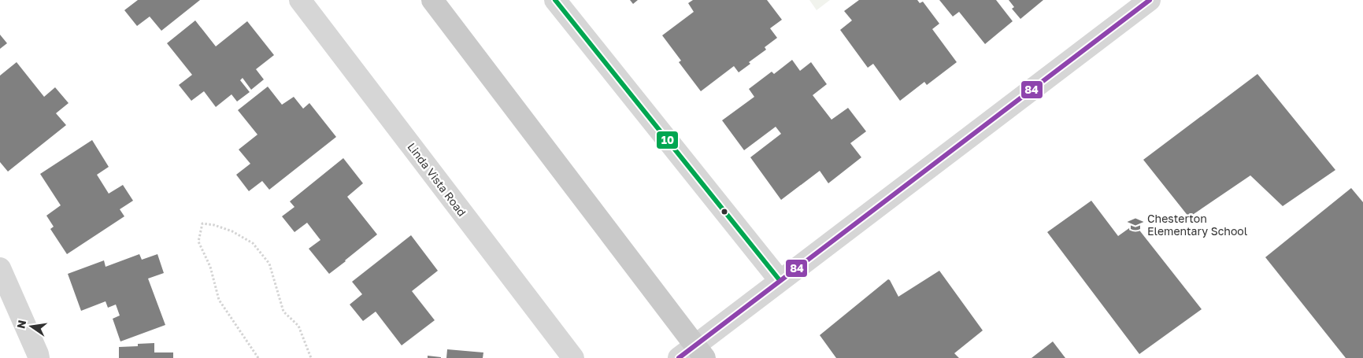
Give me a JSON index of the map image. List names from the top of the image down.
{
  "streets": {
    "street": ["Linda Vista Road"]
  },
  "places": {
    "school or university": ["Chesterton Elementary School"]
  },
  "lines": ["transit line 10", "transit line 84"],
  "north": "left"
}
